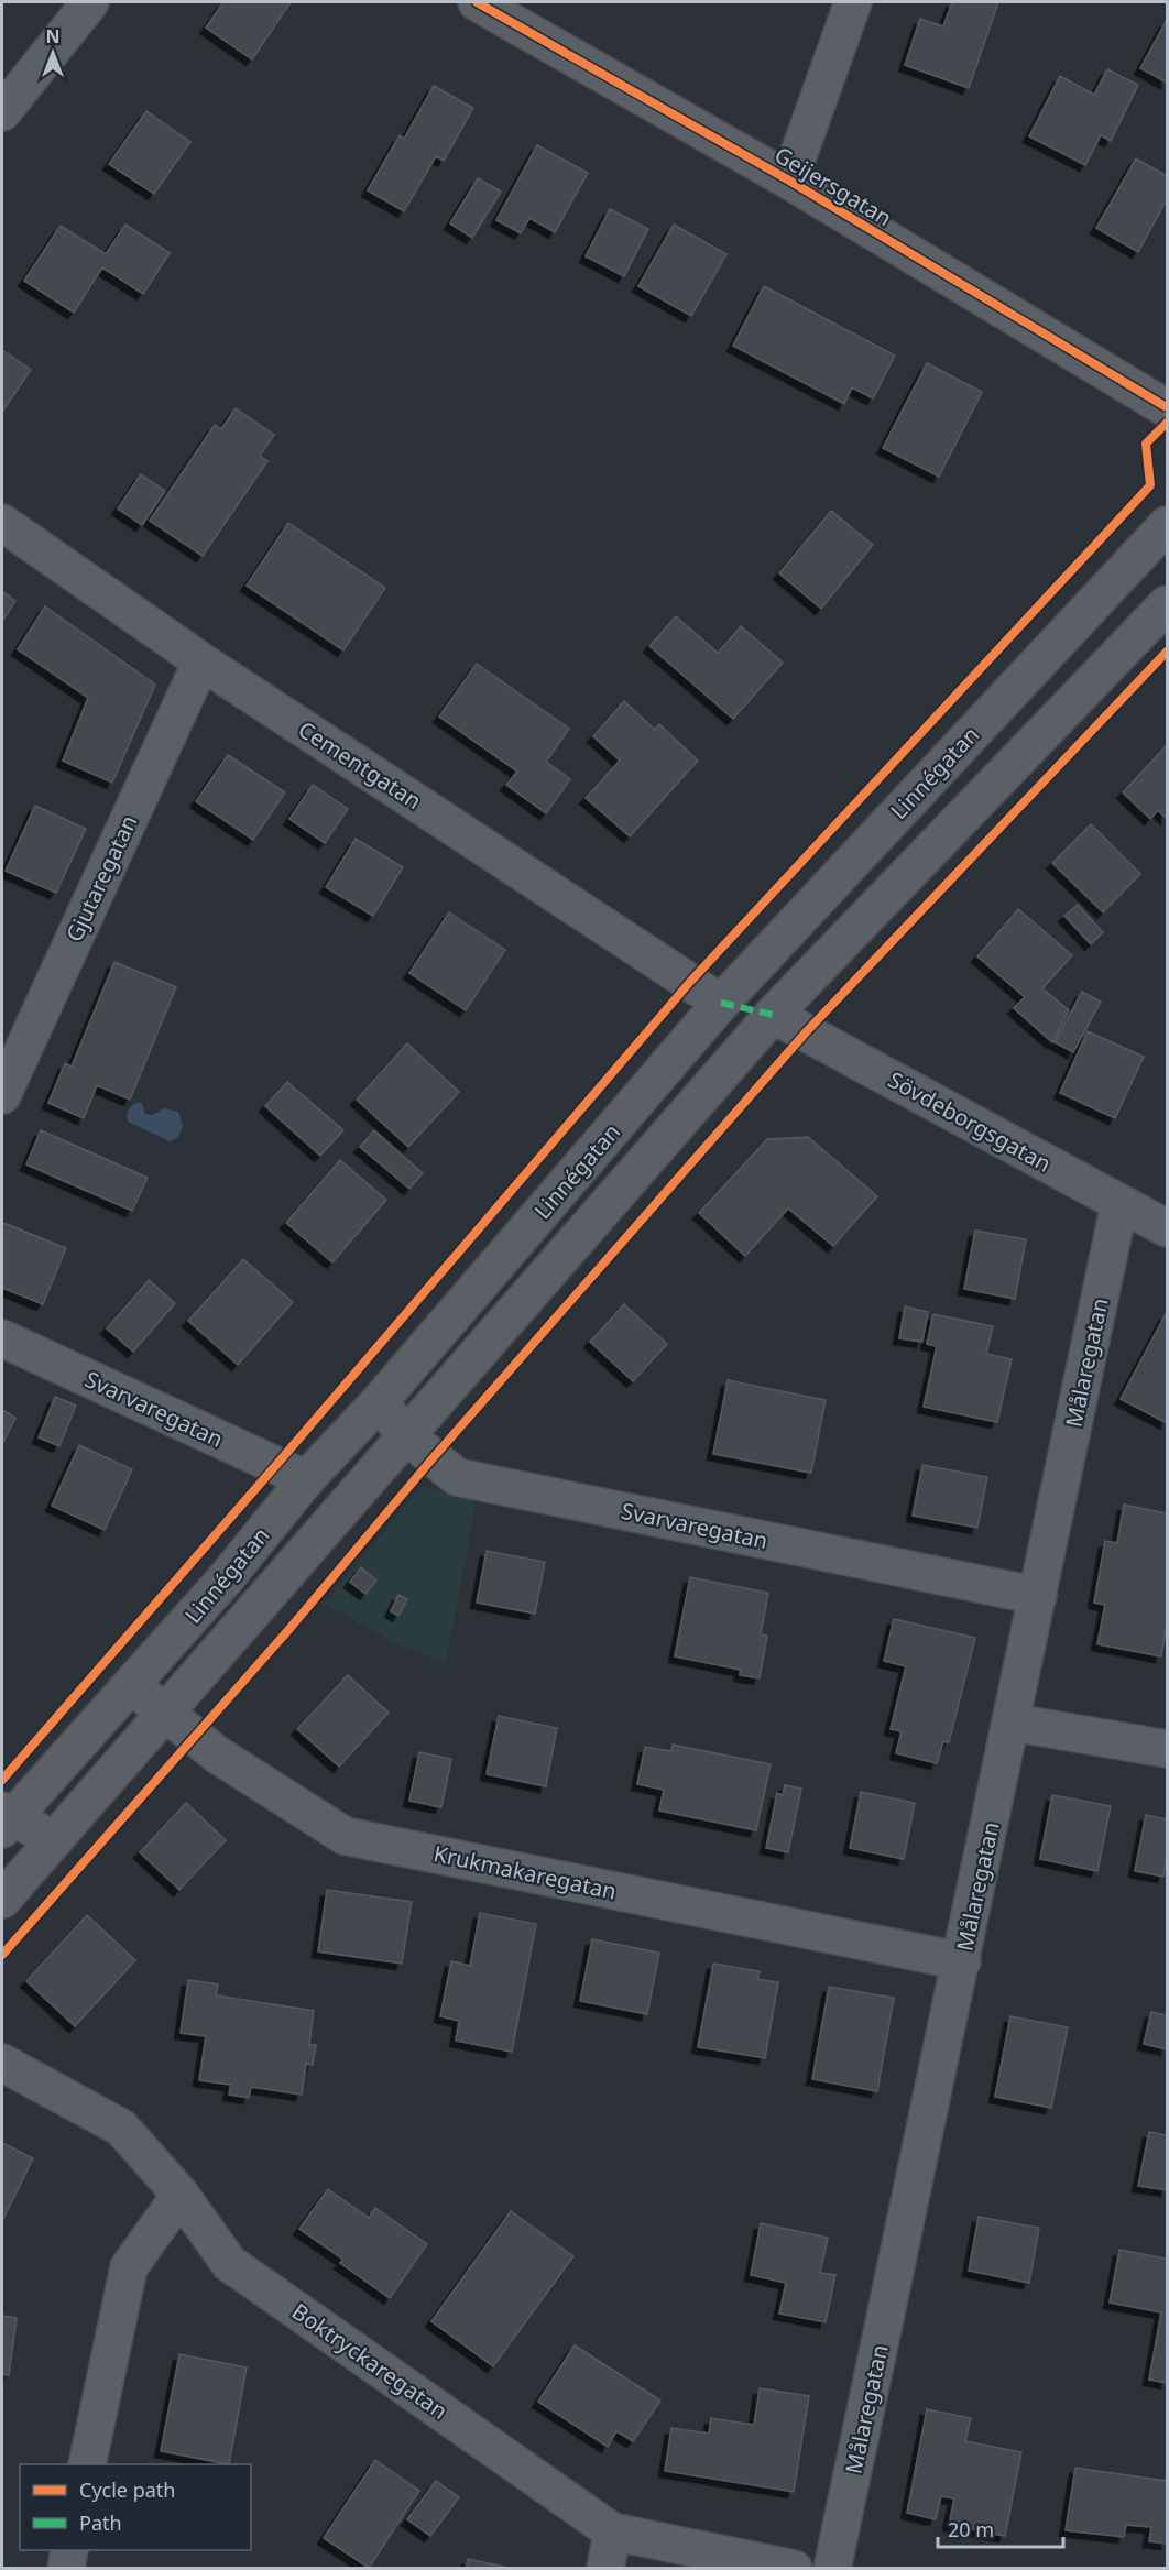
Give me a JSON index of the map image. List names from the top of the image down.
{
  "streets": {
    "street": [
      "Geijersgatan",
      "Cementgatan",
      "Linnégatan",
      "Gjutaregatan",
      "Sövdeborgsgatan",
      "Målaregatan",
      "Svarvaregatan",
      "Krukmakaregatan",
      "Boktryckaregatan"
    ]
  },
  "crossings": [
    ["Cementgatan", "Linnégatan"],
    ["Cementgatan", "Gjutaregatan"],
    ["Linnégatan", "Sövdeborgsgatan"],
    ["Linnégatan", "Svarvaregatan"],
    ["Linnégatan", "Krukmakaregatan"],
    ["Sövdeborgsgatan", "Målaregatan"],
    ["Målaregatan", "Svarvaregatan"],
    ["Målaregatan", "Krukmakaregatan"]
  ],
  "legend": ["Cycle path", "Path"],
  "scale_bar": "20 m",
  "north": "top"
}
